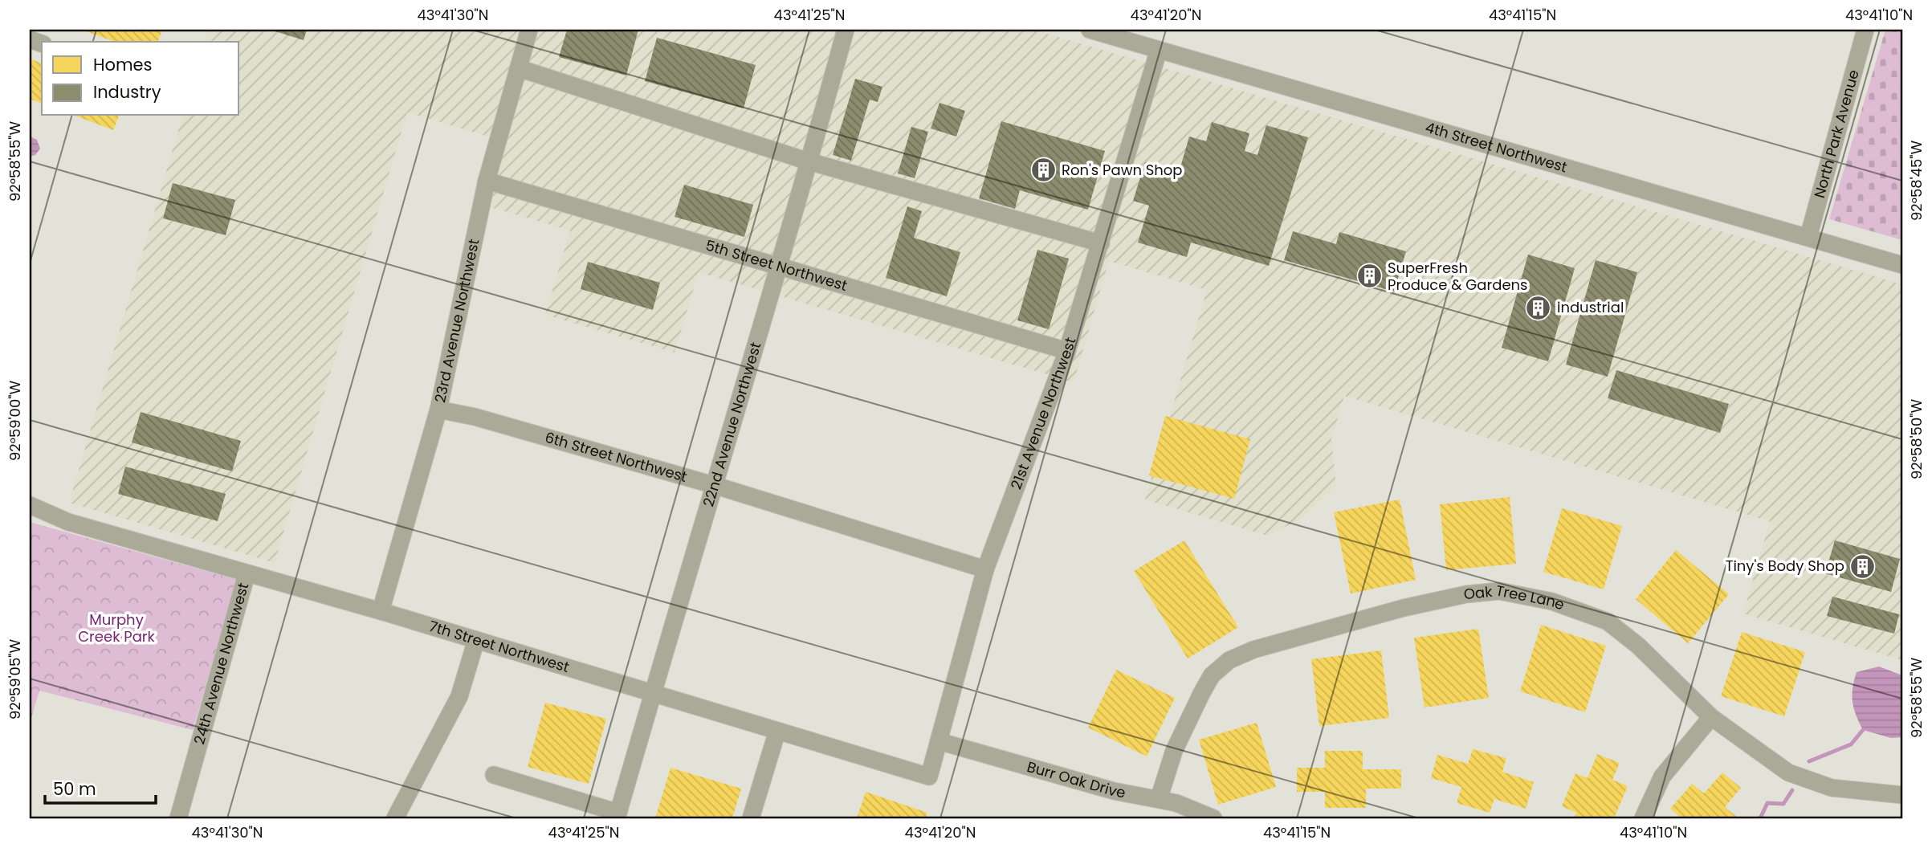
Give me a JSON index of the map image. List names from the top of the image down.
{
  "streets": {
    "street": [
      "North Park Avenue",
      "4th Street Northwest",
      "5th Street Northwest",
      "23rd Avenue Northwest",
      "21st Avenue Northwest",
      "22nd Avenue Northwest",
      "6th Street Northwest",
      "Oak Tree Lane",
      "7th Street Northwest",
      "24th Avenue Northwest",
      "Burr Oak Drive"
    ]
  },
  "crossings": [
    ["North Park Avenue", "4th Street Northwest"],
    ["4th Street Northwest", "21st Avenue Northwest"],
    ["5th Street Northwest", "23rd Avenue Northwest"],
    ["5th Street Northwest", "21st Avenue Northwest"],
    ["5th Street Northwest", "22nd Avenue Northwest"],
    ["23rd Avenue Northwest", "6th Street Northwest"],
    ["23rd Avenue Northwest", "7th Street Northwest"],
    ["21st Avenue Northwest", "6th Street Northwest"],
    ["21st Avenue Northwest", "7th Street Northwest"],
    ["21st Avenue Northwest", "Burr Oak Drive"],
    ["22nd Avenue Northwest", "6th Street Northwest"],
    ["22nd Avenue Northwest", "7th Street Northwest"],
    ["Oak Tree Lane", "Burr Oak Drive"],
    ["7th Street Northwest", "24th Avenue Northwest"]
  ],
  "parks": ["Murphy Creek Park"],
  "places": {
    "building": [
      "Ron's Pawn Shop",
      "SuperFresh Produce & Gardens",
      "industrial",
      "Tiny's Body Shop"
    ]
  },
  "legend": ["Homes", "Industry"],
  "scale_bar": "50 m",
  "coordinates": [
    "43°41'30\"N",
    "43°41'25\"N",
    "43°41'20\"N",
    "43°41'15\"N",
    "43°41'10\"N",
    "92°58'55\"W",
    "92°58'45\"W",
    "92°59'00\"W",
    "92°58'50\"W",
    "92°59'05\"W"
  ]
}
